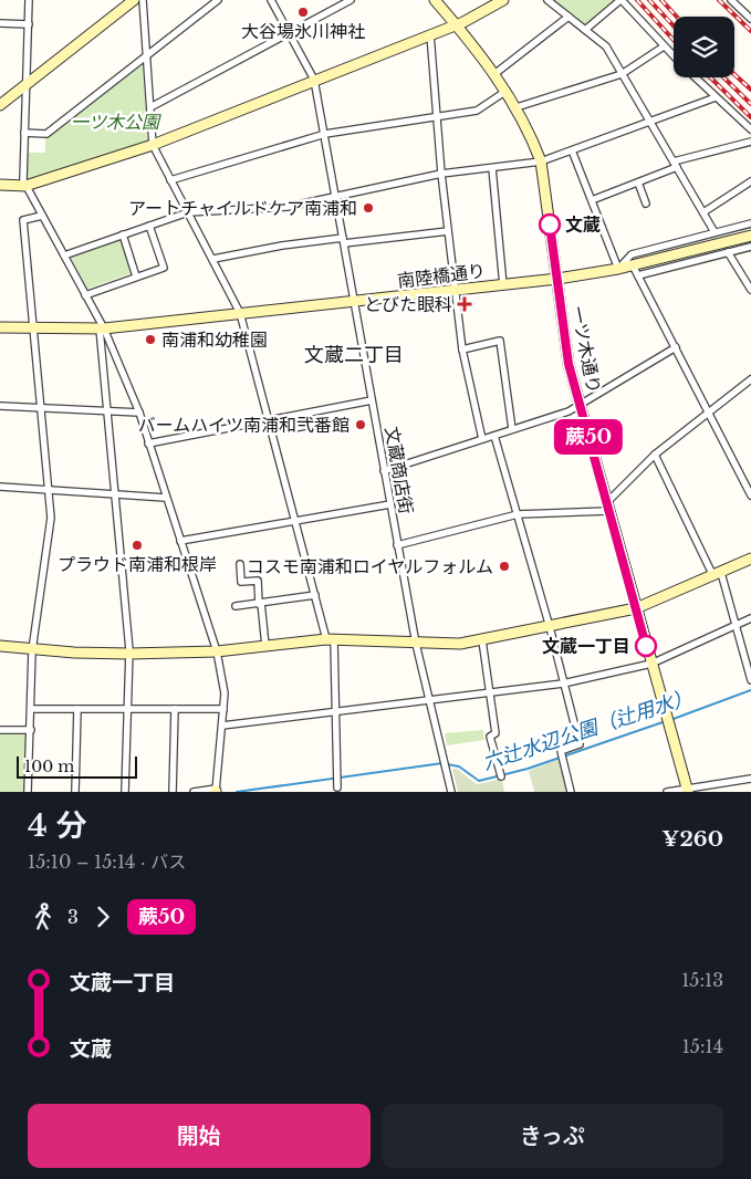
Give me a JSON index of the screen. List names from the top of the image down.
{
  "streets": {
    "street": ["南陸橋通り", "一ツ木通り", "文蔵商店街"]
  },
  "crossings": [
    ["南陸橋通り", "一ツ木通り"],
    ["南陸橋通り", "文蔵商店街"]
  ],
  "districts": ["文蔵二丁目"],
  "water": ["六辻水辺公園（辻用水）"],
  "parks": ["一ツ木公園"],
  "places": {
    "other": [
      "大谷場氷川神社",
      "アートチャイルドケア南浦和",
      "文蔵",
      "南浦和幼稚園",
      "バームハイツ南浦和弐番館",
      "プラウド南浦和根岸",
      "コスモ南浦和ロイヤルフォルム",
      "文蔵一丁目"
    ],
    "health": ["とびた眼科"]
  },
  "lines": ["bus line 蕨50"],
  "scale_bar": "100 m",
  "page": {
    "on_map": "蕨50",
    "scale": "100 m",
    "heading": ["4 分", "15:10 – 15:14 · バス", "¥260"],
    "legs": ["3", "蕨50"],
    "list": [
      {
        "name": "文蔵一丁目",
        "value": "15:13"
      },
      {
        "name": "文蔵",
        "value": "15:14"
      }
    ],
    "buttons": ["開始", "きっぷ"]
  }
}
